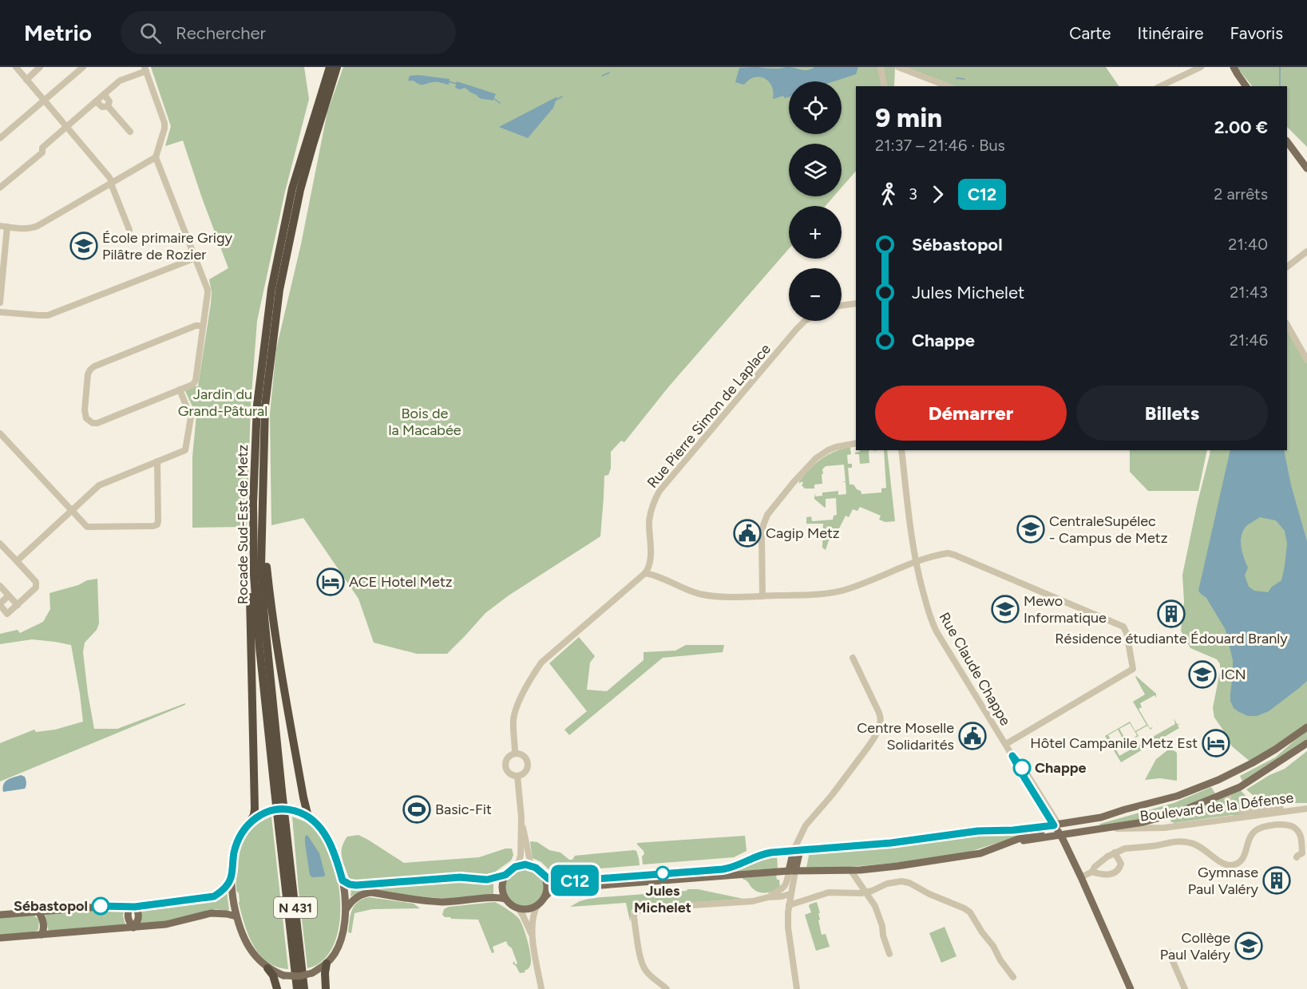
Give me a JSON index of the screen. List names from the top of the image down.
{
  "streets": {
    "highway": ["Rocade Sud-Est de Metz", "N 431"],
    "street": ["Rue Pierre Simon de Laplace", "Rue Claude Chappe", "Boulevard de la Défense"]
  },
  "parks": ["Jardin du Grand-Pâtural", "Bois de la Macabée"],
  "places": {
    "school or university": [
      "École primaire Grigy Pilâtre de Rozier",
      "CentraleSupélec - Campus de Metz",
      "Mewo Informatique",
      "ICN",
      "Collège Paul Valéry"
    ],
    "public building": ["Cagip Metz", "Centre Moselle Solidarités"],
    "hotel": ["ACE Hotel Metz", "Hôtel Campanile Metz Est"],
    "building": ["Résidence étudiante Édouard Branly", "Gymnase Paul Valéry"],
    "other": ["Chappe", "Jules Michelet", "Sébastopol"],
    "sports": ["Basic-Fit"]
  },
  "lines": ["bus line C12"],
  "page": {
    "header": "Metrio",
    "search": "Rechercher",
    "nav": ["Carte", "Itinéraire", "Favoris"],
    "on_map": "C12",
    "map_buttons": ["+", "−"],
    "heading": ["9 min", "21:37 – 21:46 · Bus", "2.00 €"],
    "legs": ["3", "C12", "2 arrêts"],
    "list": [
      {
        "name": "Sébastopol",
        "value": "21:40"
      },
      {
        "name": "Jules Michelet",
        "value": "21:43"
      },
      {
        "name": "Chappe",
        "value": "21:46"
      }
    ],
    "buttons": ["Démarrer", "Billets"]
  }
}
